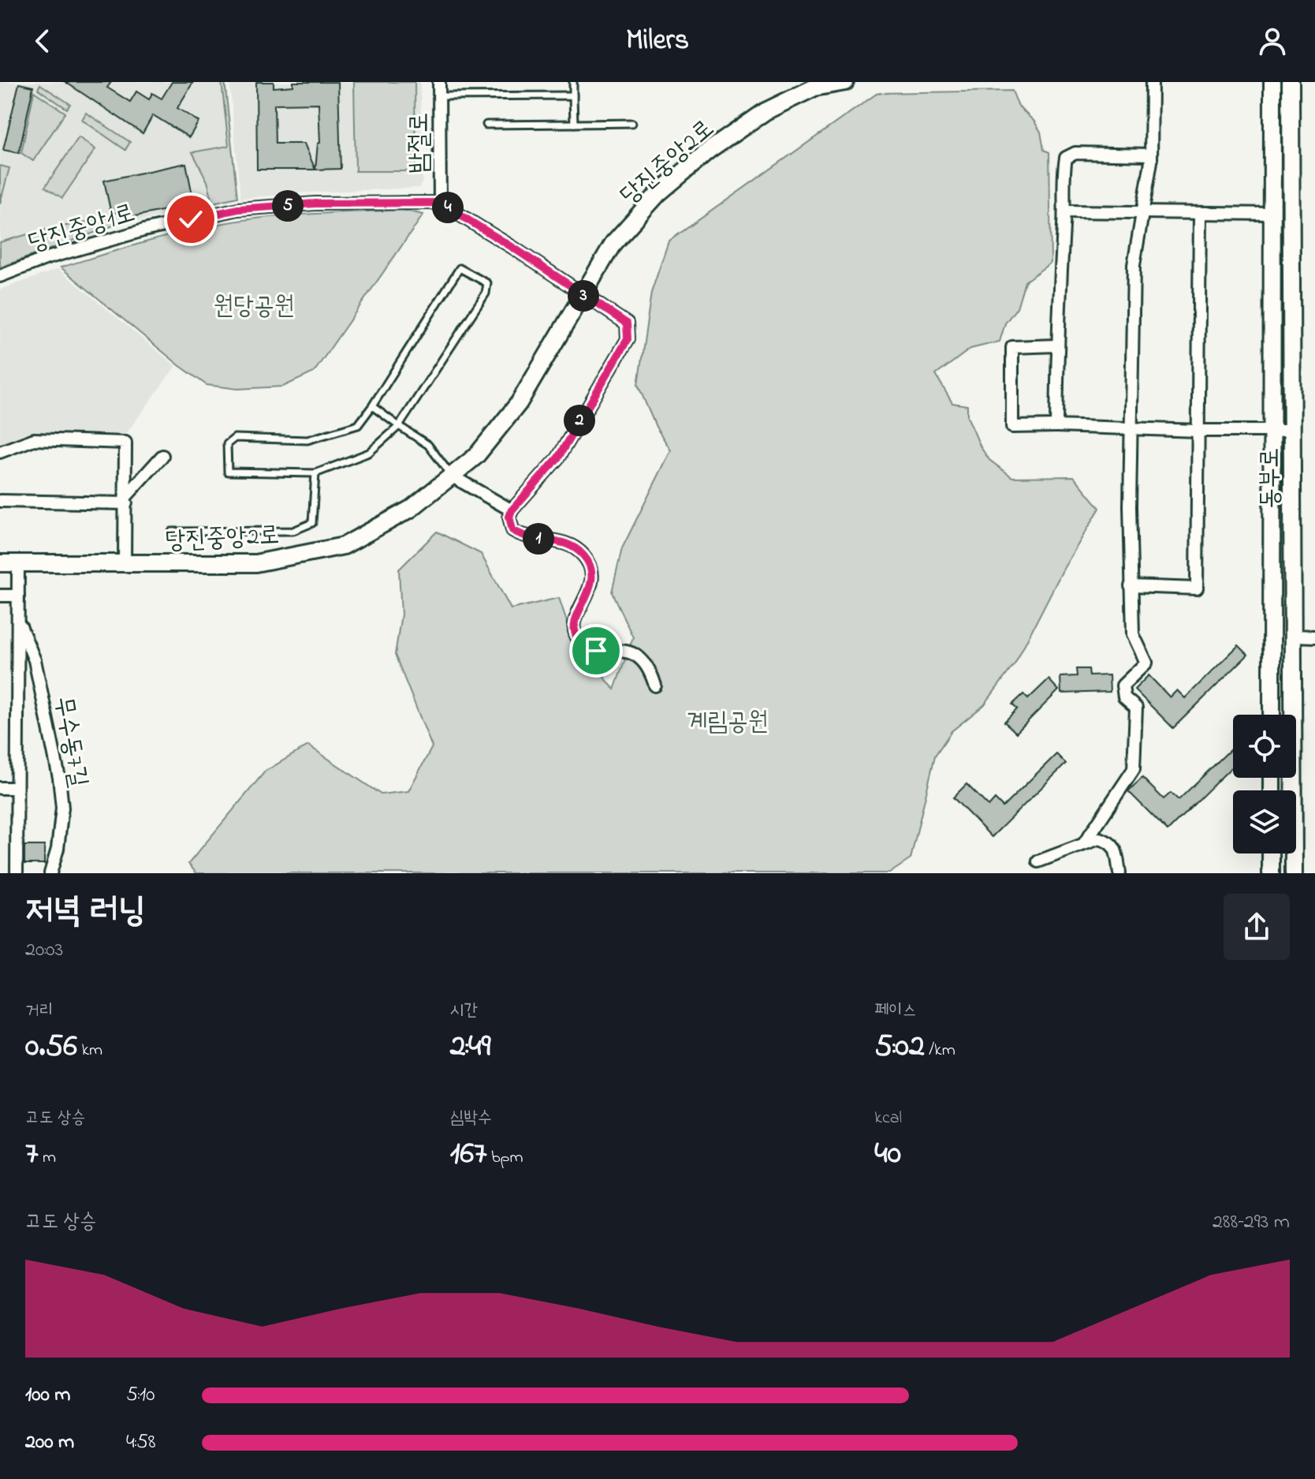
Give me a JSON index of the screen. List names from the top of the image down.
{
  "streets": {
    "street": [
      "밤절로",
      "당진중앙2로",
      "당진중앙1로",
      "동부로",
      "무수동7길"
    ]
  },
  "crossings": [
    ["밤절로", "당진중앙1로"],
    ["당진중앙2로", "무수동7길"]
  ],
  "parks": ["원당공원", "계림공원"],
  "page": {
    "header": "Milers",
    "pins": [
      "5",
      "4",
      "3",
      "2",
      "1"
    ],
    "heading": ["저녁 러닝", "20:03"],
    "stats": [
      ["거리", "0.56 km"],
      ["시간", "2:49"],
      ["페이스", "5:02 /km"],
      ["고도 상승", "7 m"],
      ["심박수", "167 bpm"],
      ["kcal", "40"]
    ],
    "chart": ["고도 상승", "288–293 m"],
    "list": [
      {
        "name": "100 m",
        "note": "5:10"
      },
      {
        "name": "200 m",
        "note": "4:58"
      }
    ]
  }
}
